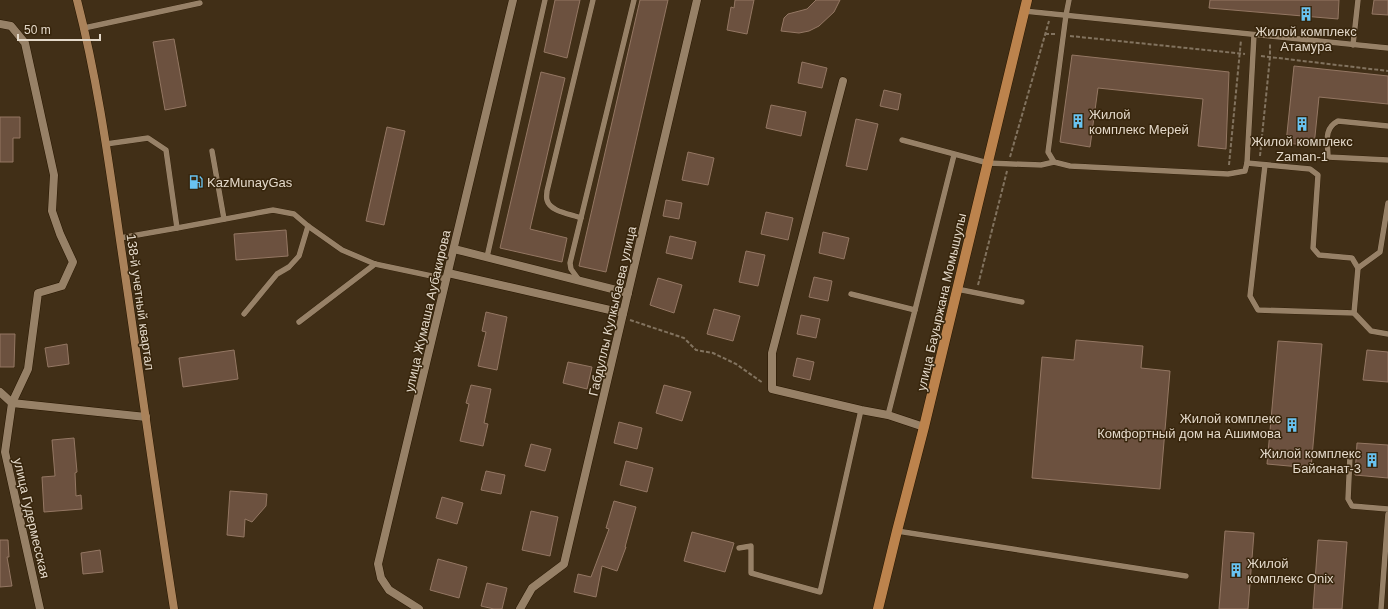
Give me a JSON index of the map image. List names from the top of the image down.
{
  "streets": {
    "main road": ["138-й учетный квартал", "улица Бауыржана Момышулы"],
    "street": ["улица Жумаша Аубакирова", "Габдуллы Кулкыбаева улица", "улица Гудермесская"]
  },
  "places": {
    "building": [
      "Жилой комплекс Атамура",
      "Жилой комплекс Мерей",
      "Жилой комплекс Zaman-1",
      "Жилой комплекс Комфортный дом на Ашимова",
      "Жилой комплекс Байсанат-3",
      "Жилой комплекс Onix"
    ],
    "fuel station": ["KazMunayGas"]
  },
  "scale_bar": "50 m"
}
